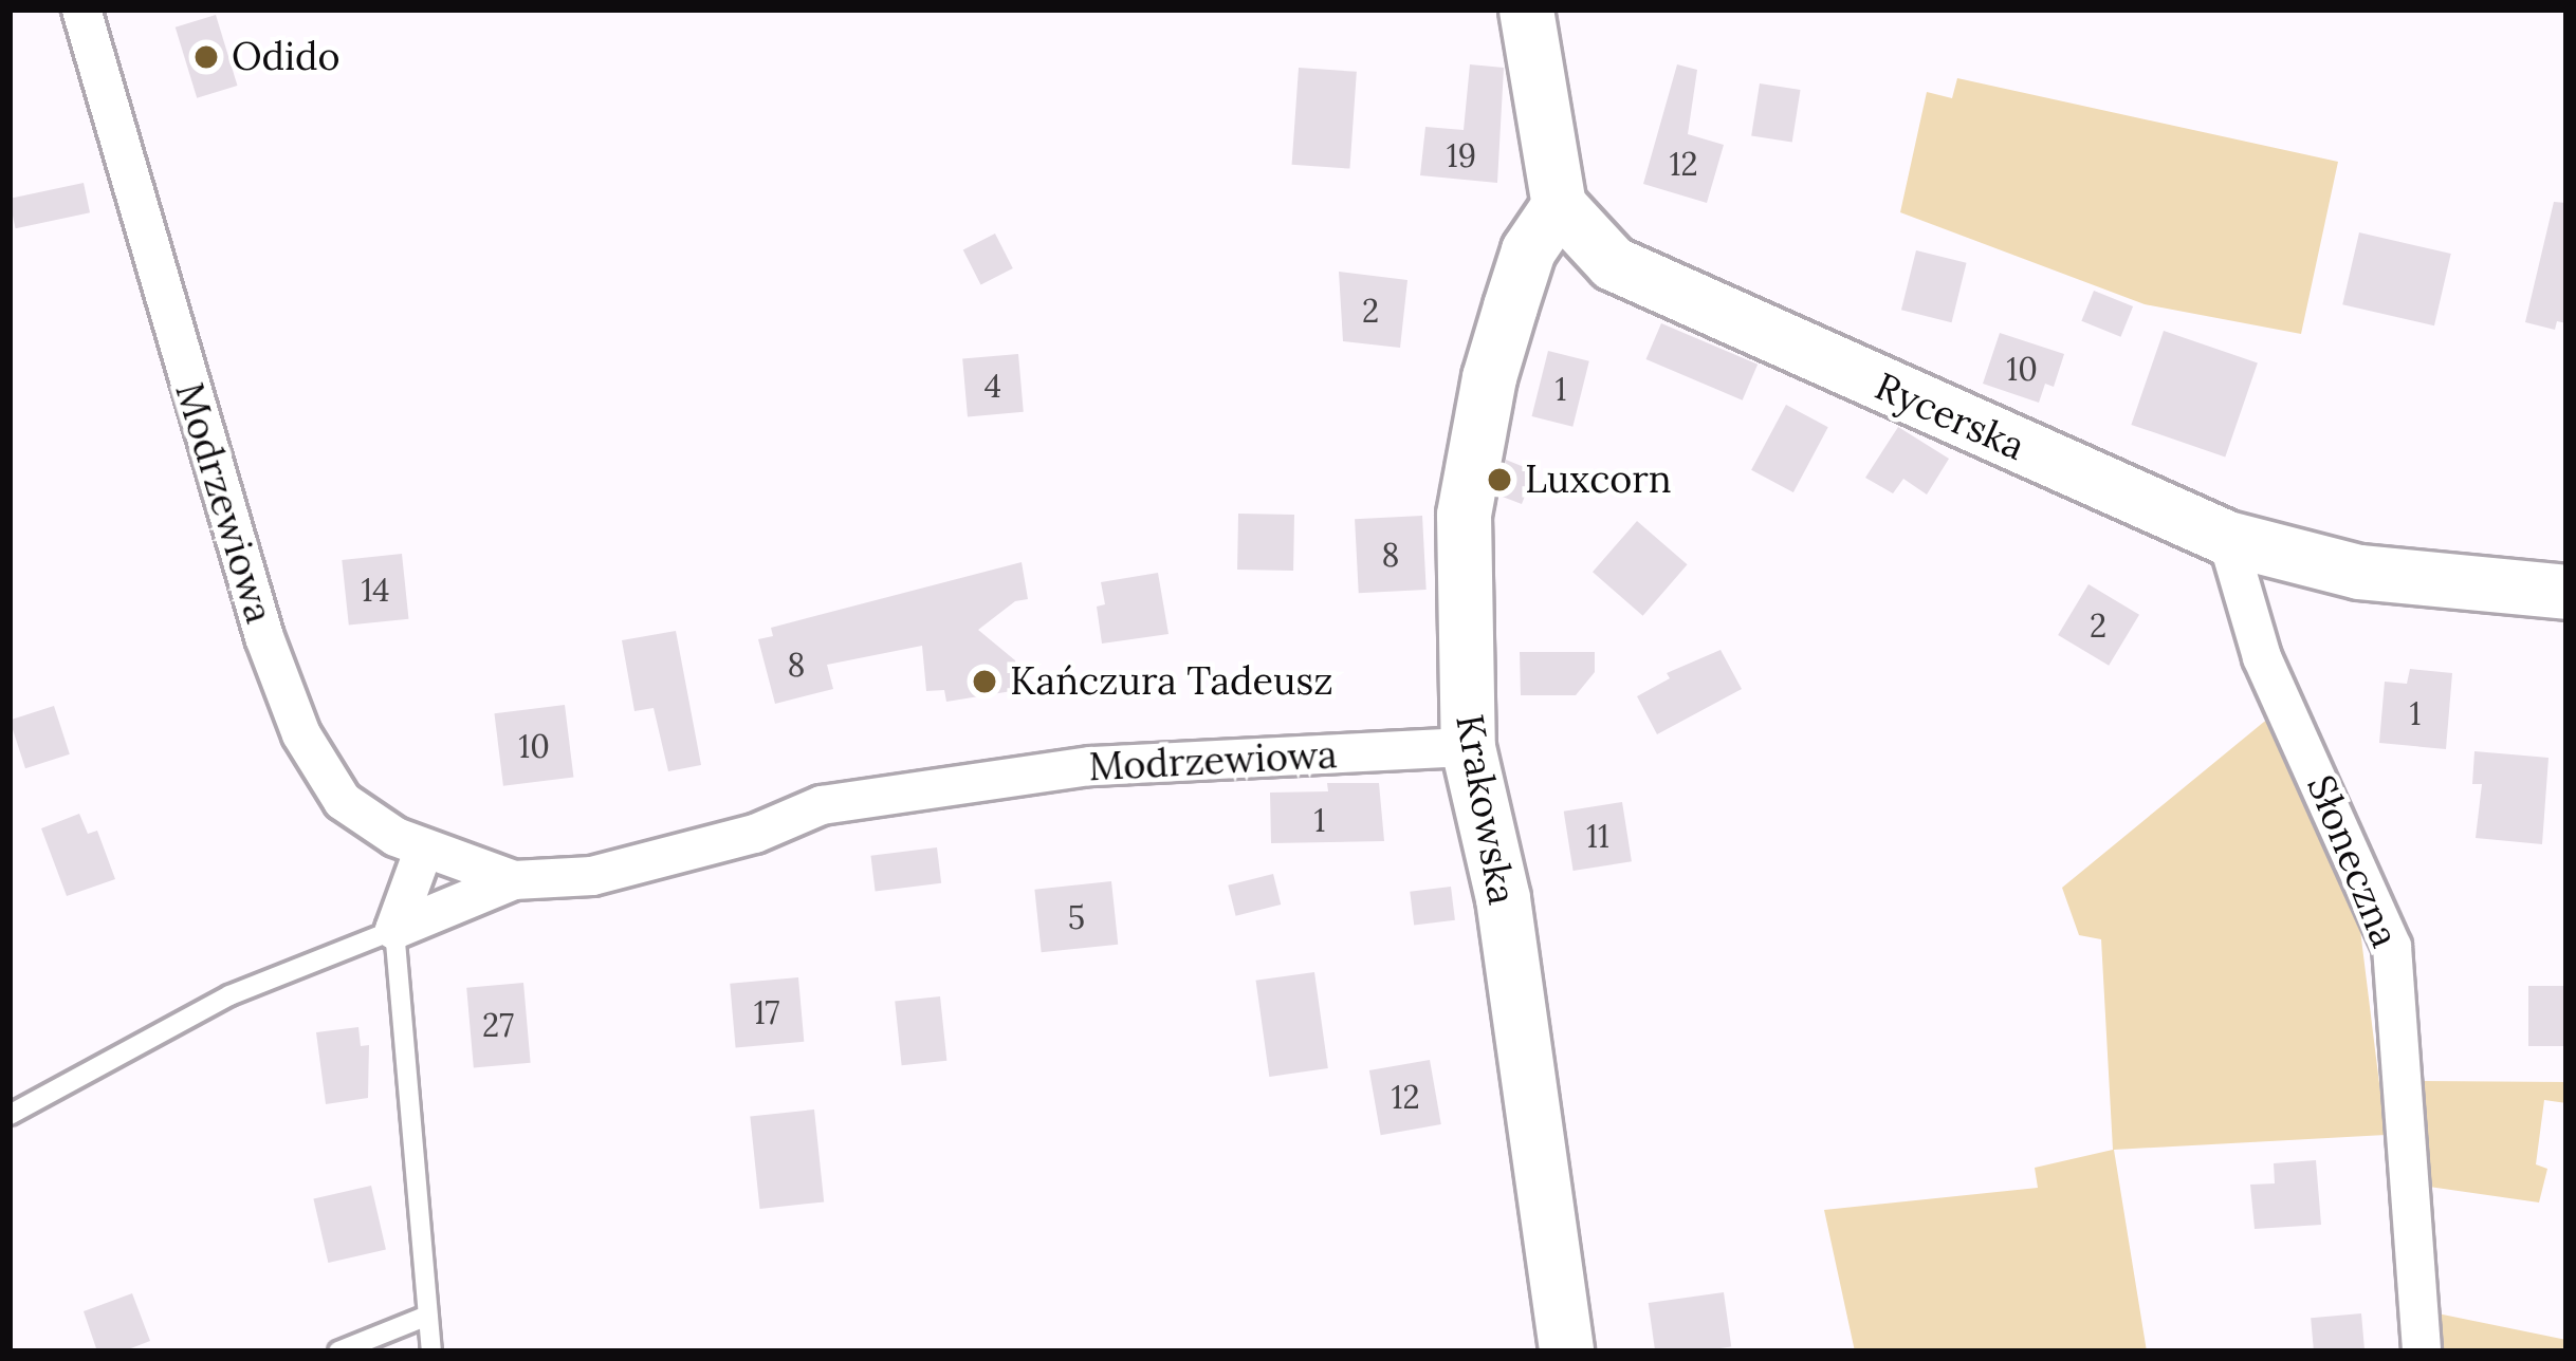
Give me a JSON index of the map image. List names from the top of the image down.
{
  "streets": {
    "street": [
      "Rycerska",
      "Modrzewiowa",
      "Krakowska",
      "Słoneczna"
    ]
  },
  "crossings": [
    ["Rycerska", "Krakowska"],
    ["Rycerska", "Słoneczna"],
    ["Modrzewiowa", "Krakowska"]
  ],
  "places": ["Odido", "Luxcorn", "Kańczura Tadeusz"],
  "house_numbers": [
    "19",
    "12",
    "2",
    "10",
    "4",
    "1",
    "8",
    "14",
    "2",
    "8",
    "1",
    "10",
    "1",
    "11",
    "5",
    "17",
    "27",
    "12"
  ]
}
